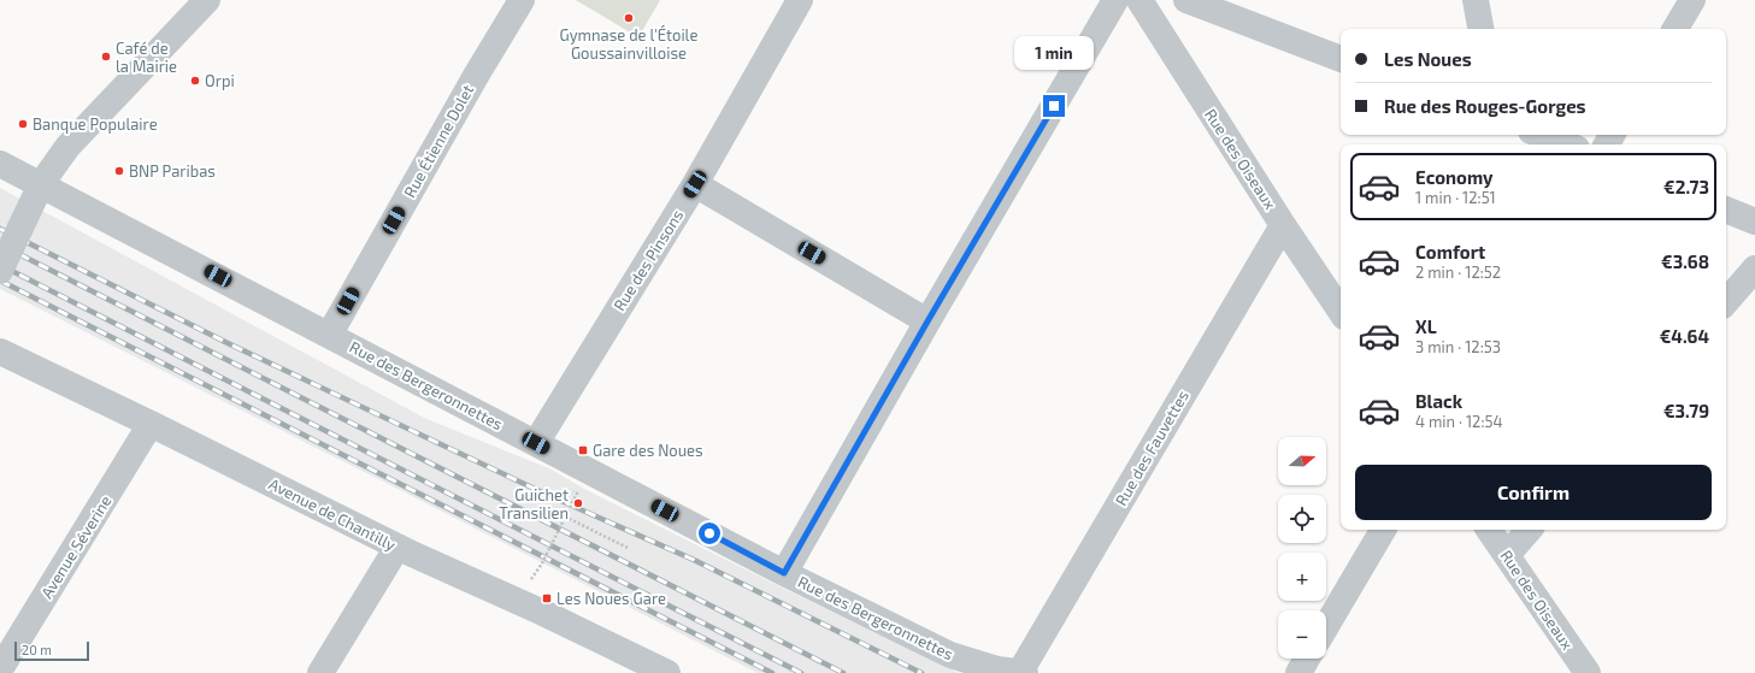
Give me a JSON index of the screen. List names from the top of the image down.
{
  "streets": {
    "street": [
      "Rue Étienne Dolet",
      "Rue des Oiseaux",
      "Rue des Pinsons",
      "Rue des Bergeronnettes",
      "Rue des Fauvettes",
      "Avenue de Chantilly",
      "Avenue Séverine"
    ]
  },
  "crossings": [
    ["Rue Étienne Dolet", "Rue des Bergeronnettes"],
    ["Rue des Oiseaux", "Rue des Fauvettes"],
    ["Rue des Pinsons", "Rue des Bergeronnettes"],
    ["Rue des Bergeronnettes", "Rue des Fauvettes"],
    ["Avenue de Chantilly", "Avenue Séverine"]
  ],
  "places": {
    "other": [
      "Gymnase de l'Étoile Goussainvilloise",
      "Café de la Mairie",
      "Orpi",
      "Banque Populaire",
      "BNP Paribas",
      "Guichet Transilien"
    ],
    "transit": ["Gare des Noues", "Les Noues Gare"]
  },
  "scale_bar": "20 m",
  "north": "right",
  "page": {
    "banner": ["Les Noues", "Rue des Rouges-Gorges"],
    "bubble": "1 min",
    "list": [
      {
        "name": "Economy",
        "note": "1 min · 12:51",
        "value": "€2.73"
      },
      {
        "name": "Comfort",
        "note": "2 min · 12:52",
        "value": "€3.68"
      },
      {
        "name": "XL",
        "note": "3 min · 12:53",
        "value": "€4.64"
      },
      {
        "name": "Black",
        "note": "4 min · 12:54",
        "value": "€3.79"
      }
    ],
    "map_buttons": ["+", "−"],
    "buttons": "Confirm",
    "scale": "20 m"
  }
}
